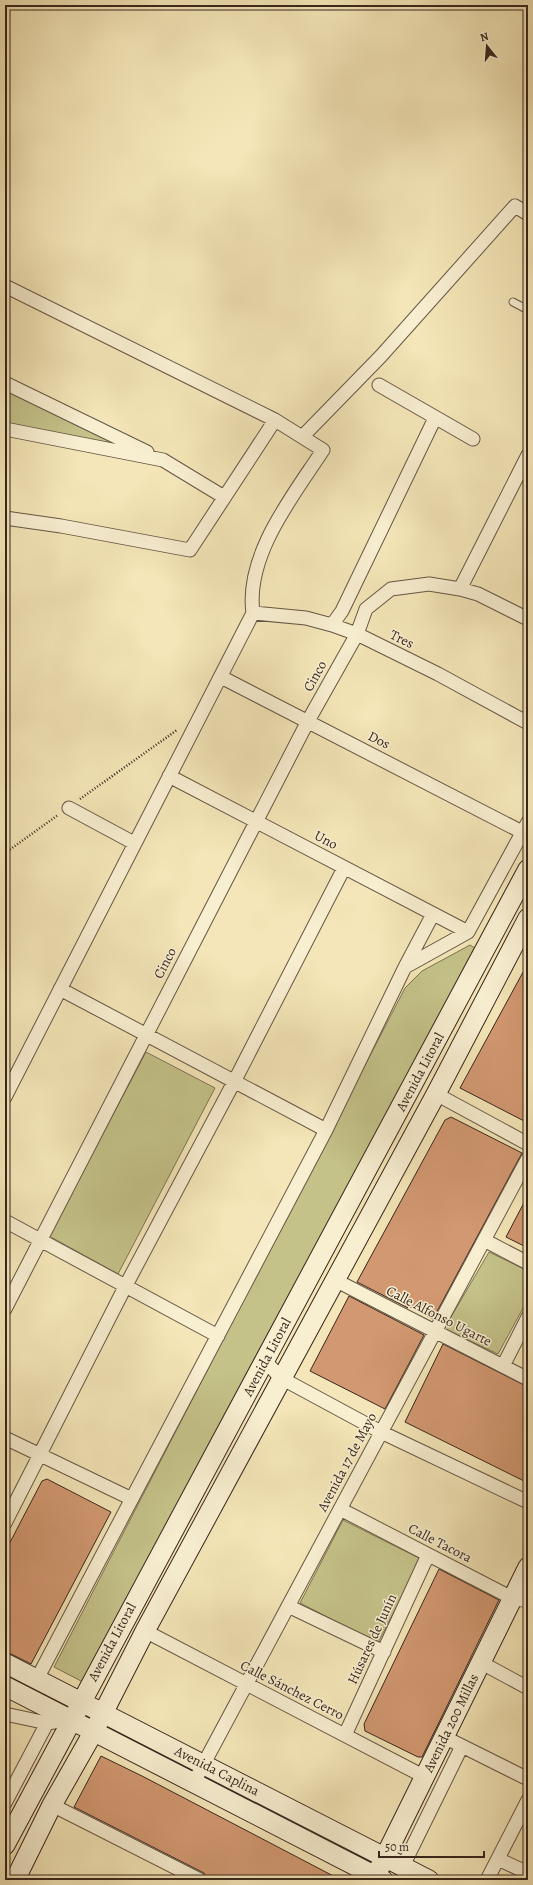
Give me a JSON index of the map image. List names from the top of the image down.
{
  "streets": {
    "main road": ["Avenida Litoral", "Avenida 200 Millas", "Avenida Caplina"],
    "street": [
      "Tres",
      "Cinco",
      "Dos",
      "Uno",
      "Calle Alfonso Ugarte",
      "Avenida 17 de Mayo",
      "Calle Tacora",
      "Húsares de Junín",
      "Calle Sánchez Cerro"
    ]
  },
  "crossings": [
    ["Tres", "Cinco"],
    ["Cinco", "Dos"],
    ["Cinco", "Uno"],
    ["Avenida Litoral", "Calle Alfonso Ugarte"],
    ["Avenida Litoral", "Calle Sánchez Cerro"],
    ["Avenida Litoral", "Avenida Caplina"],
    ["Calle Alfonso Ugarte", "Avenida 17 de Mayo"],
    ["Avenida 17 de Mayo", "Calle Tacora"],
    ["Avenida 17 de Mayo", "Calle Sánchez Cerro"],
    ["Avenida 17 de Mayo", "Avenida Caplina"],
    ["Calle Tacora", "Húsares de Junín"],
    ["Calle Tacora", "Avenida 200 Millas"],
    ["Húsares de Junín", "Calle Sánchez Cerro"],
    ["Calle Sánchez Cerro", "Avenida 200 Millas"],
    ["Avenida 200 Millas", "Avenida Caplina"]
  ],
  "scale_bar": "50 m",
  "north": "top"
}
